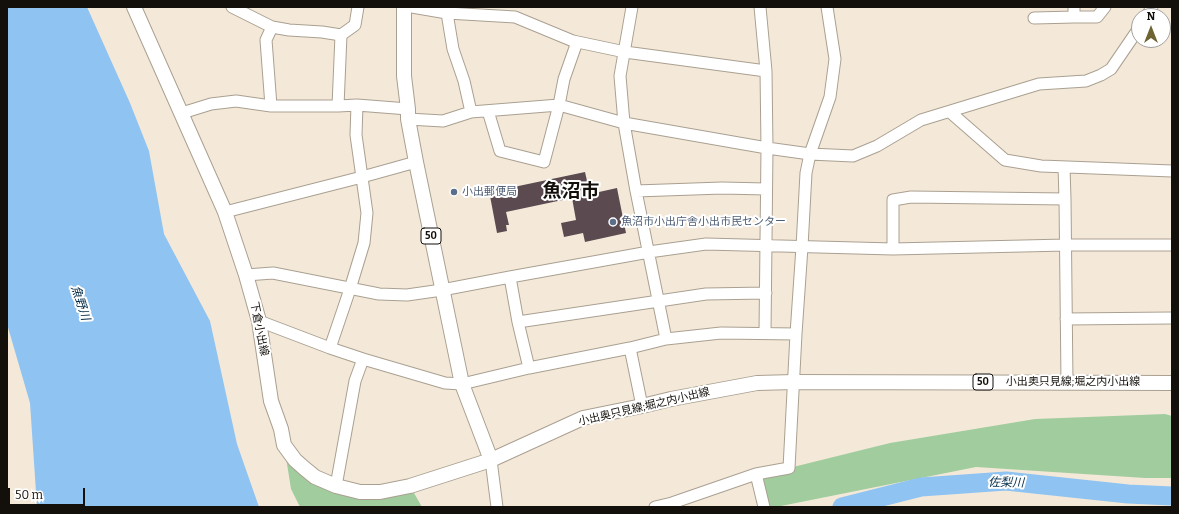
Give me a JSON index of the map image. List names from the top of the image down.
{
  "streets": {
    "main road": ["50", "下倉小出線", "小出奥只見線;堀之内小出線"]
  },
  "crossings": [
    ["50", "下倉小出線"],
    ["50", "小出奥只見線;堀之内小出線"],
    ["下倉小出線", "小出奥只見線;堀之内小出線"]
  ],
  "districts": ["魚沼市"],
  "water": ["魚野川", "佐梨川"],
  "places": ["小出郵便局", "魚沼市小出庁舎小出市民センター"],
  "scale_bar": "50 m",
  "north": "top"
}
